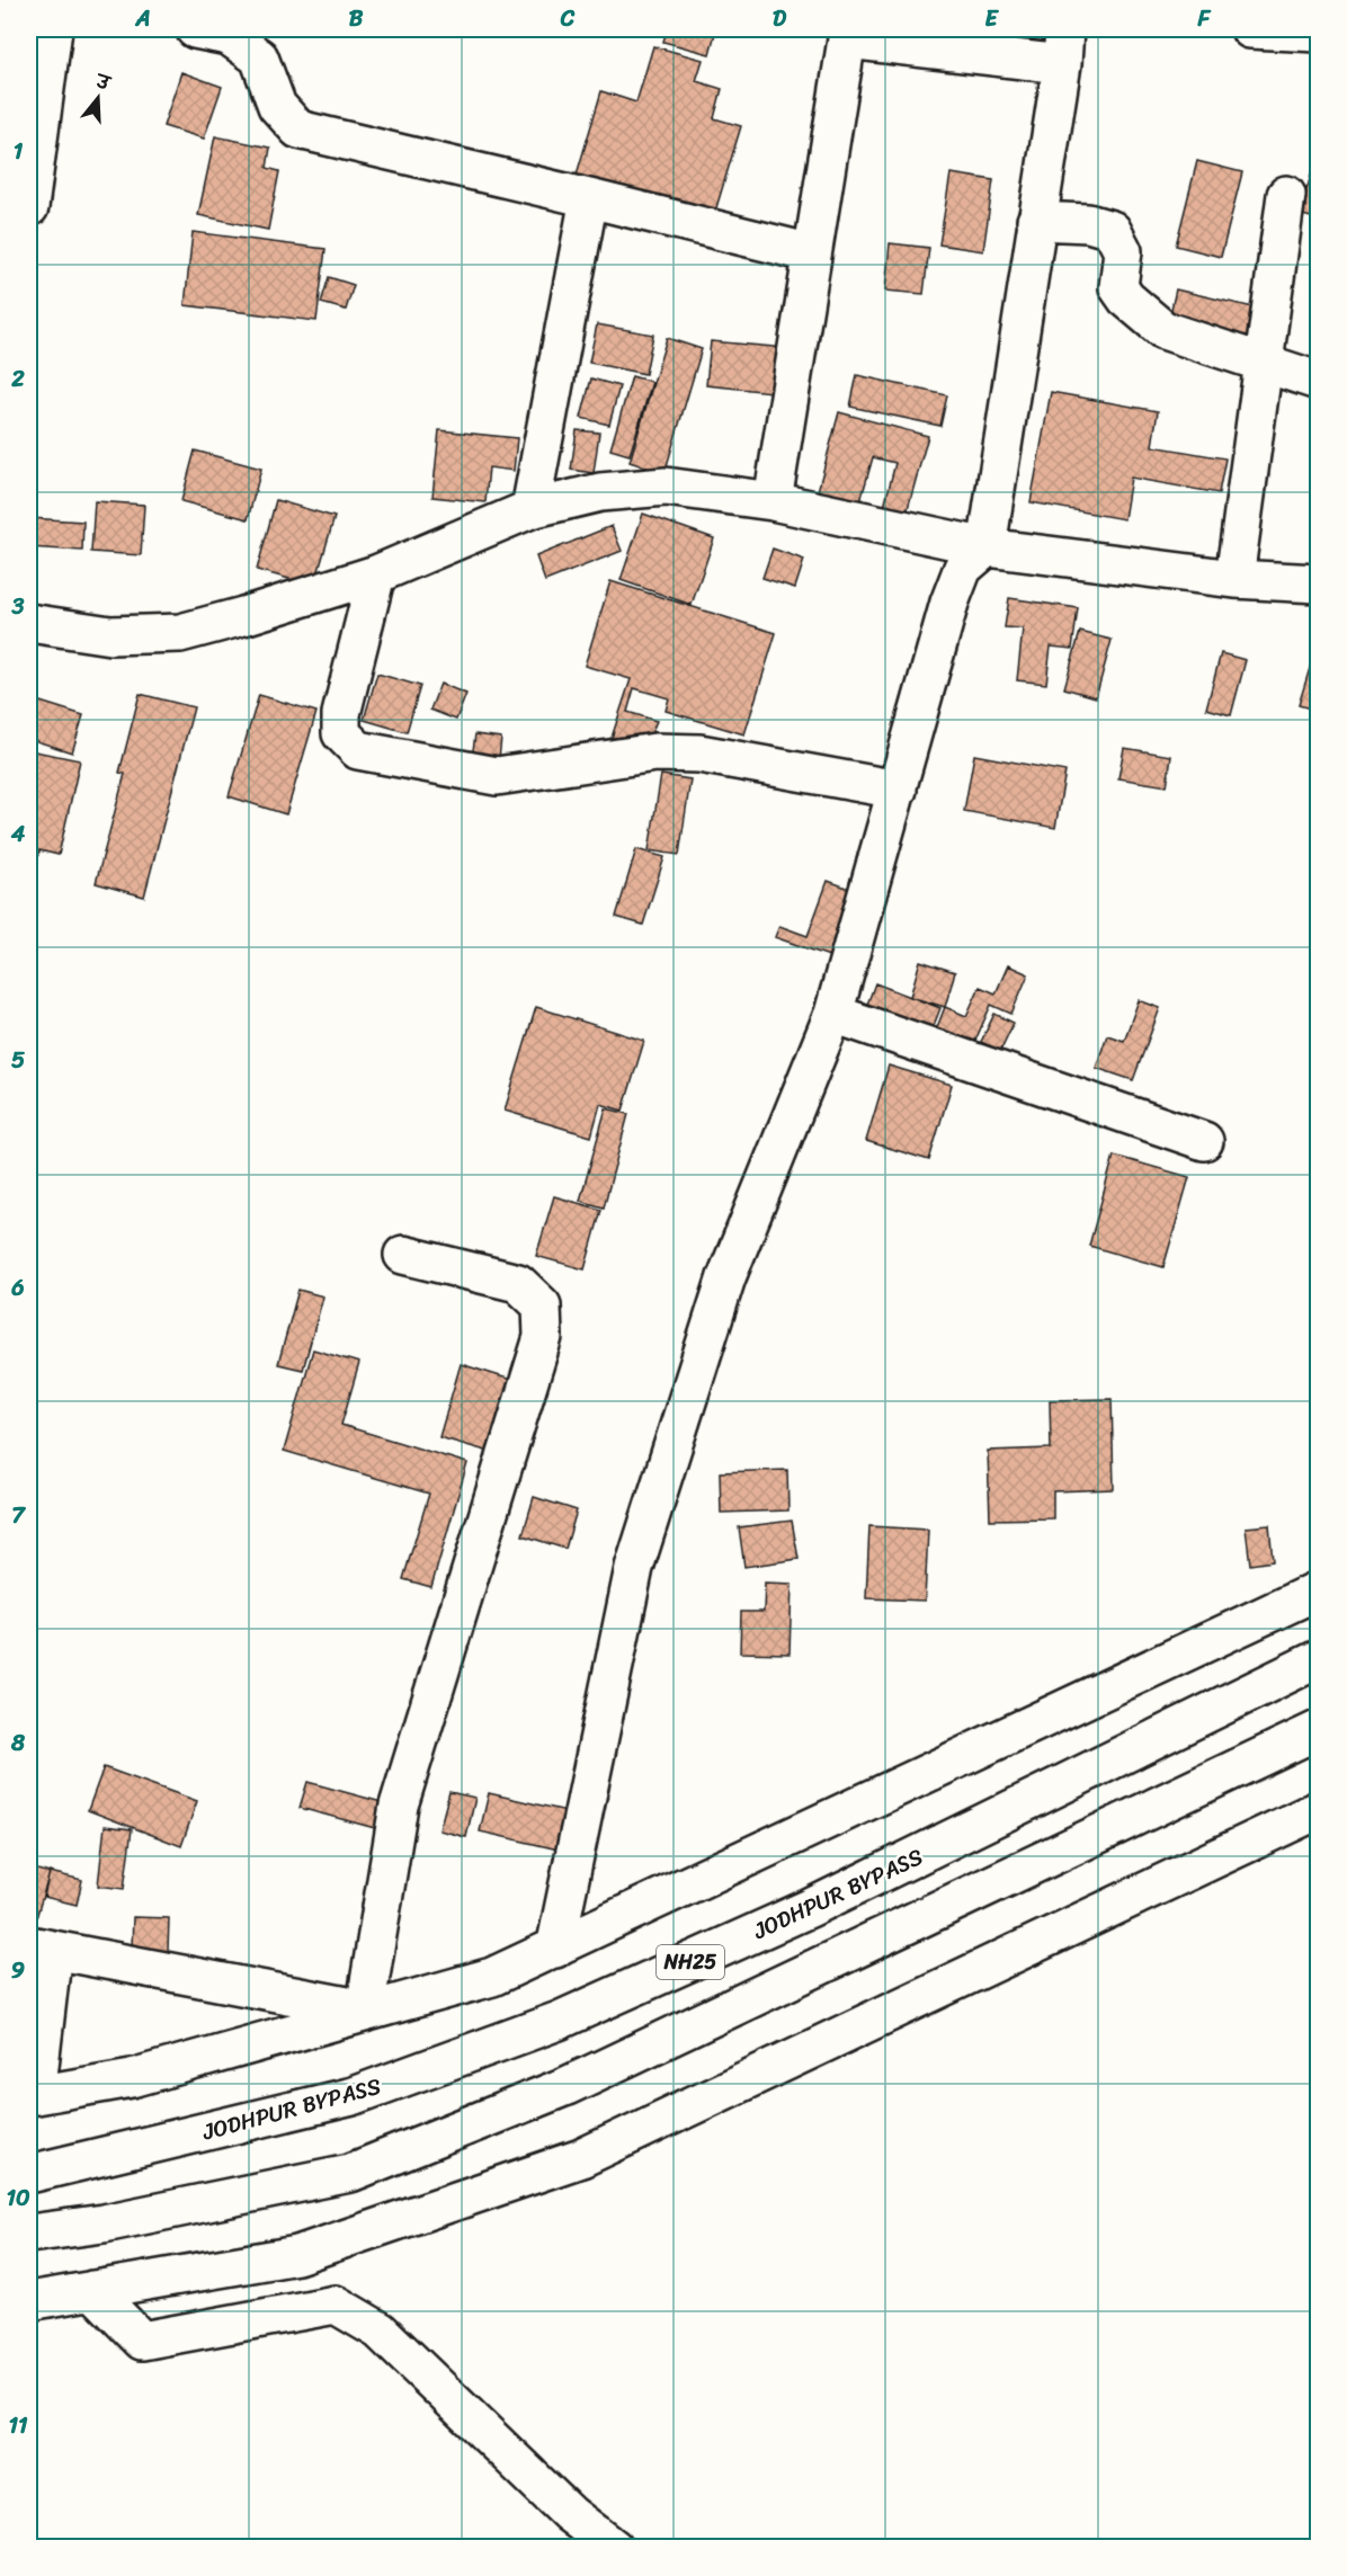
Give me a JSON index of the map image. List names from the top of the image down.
{
  "streets": {
    "main road": ["JODHPUR BYPASS", "NH25"]
  },
  "north": "top",
  "grid": {
    "columns": [
      "A",
      "B",
      "C",
      "D",
      "E",
      "F"
    ],
    "rows": [
      "1",
      "2",
      "3",
      "4",
      "5",
      "6",
      "7",
      "8",
      "9",
      "10",
      "11"
    ]
  }
}
